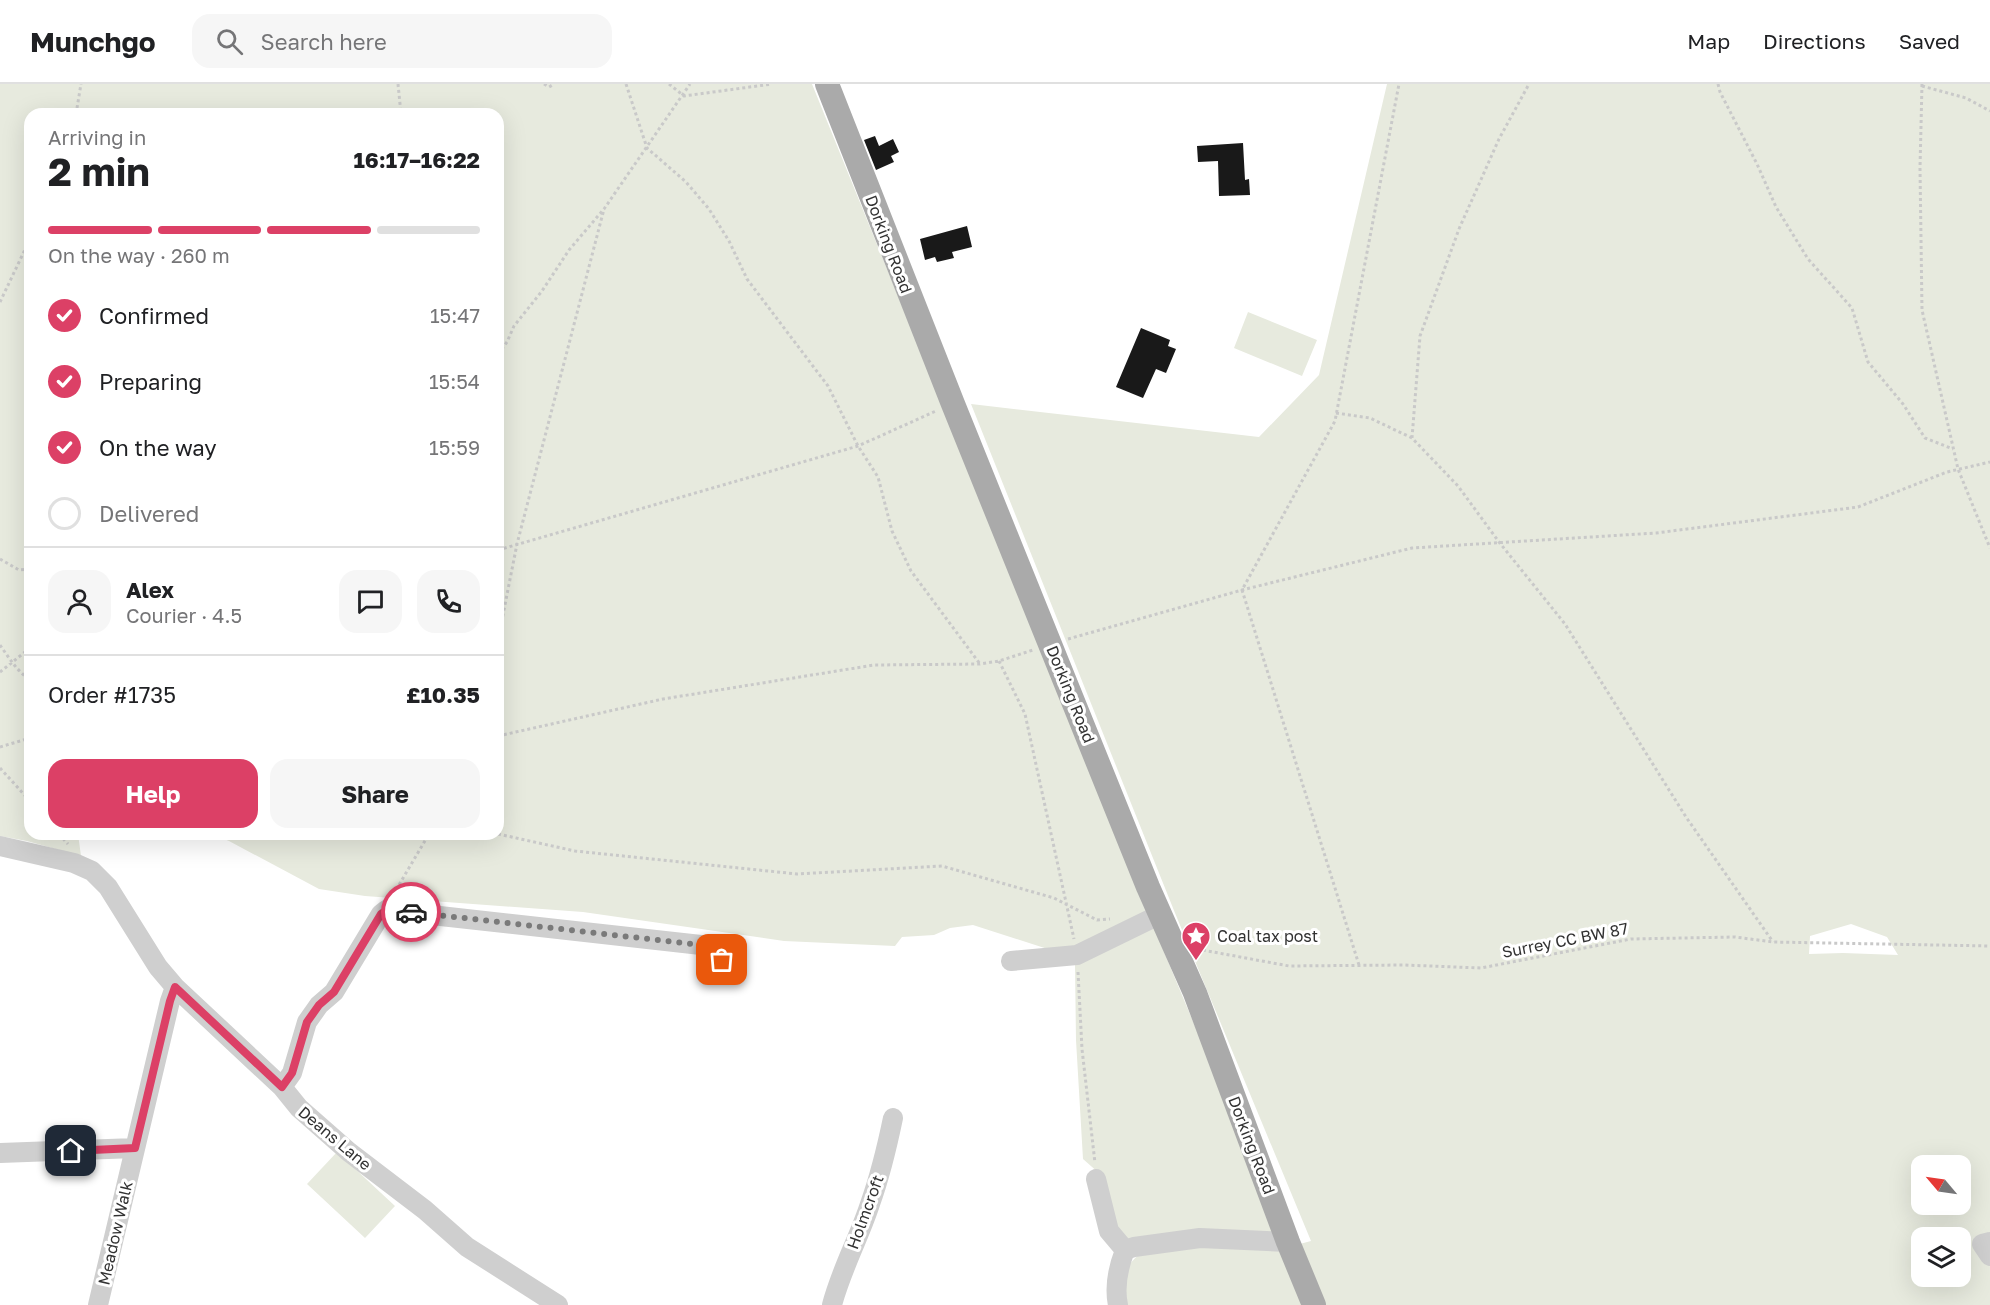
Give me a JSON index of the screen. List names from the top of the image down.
{
  "streets": {
    "main road": ["Dorking Road"],
    "street": ["Deans Lane", "Holmcroft", "Meadow Walk"],
    "path": ["Surrey CC BW 87"]
  },
  "crossings": [
    ["Deans Lane", "Meadow Walk"]
  ],
  "places": {
    "place": ["Coal tax post"]
  },
  "north": "top left",
  "page": {
    "header": "Munchgo",
    "search": "Search here",
    "nav": ["Map", "Directions", "Saved"],
    "heading": ["2 min", "Arriving in", "16:17–16:22"],
    "panel": [
      "Alex",
      "Courier · 4.5",
      "Order #1735",
      "£10.35"
    ],
    "bar": "On the way · 260 m",
    "list": [
      ["Confirmed", "15:47"],
      ["Preparing", "15:54"],
      ["On the way", "15:59"],
      "Delivered"
    ],
    "buttons": ["Help", "Share"]
  }
}
